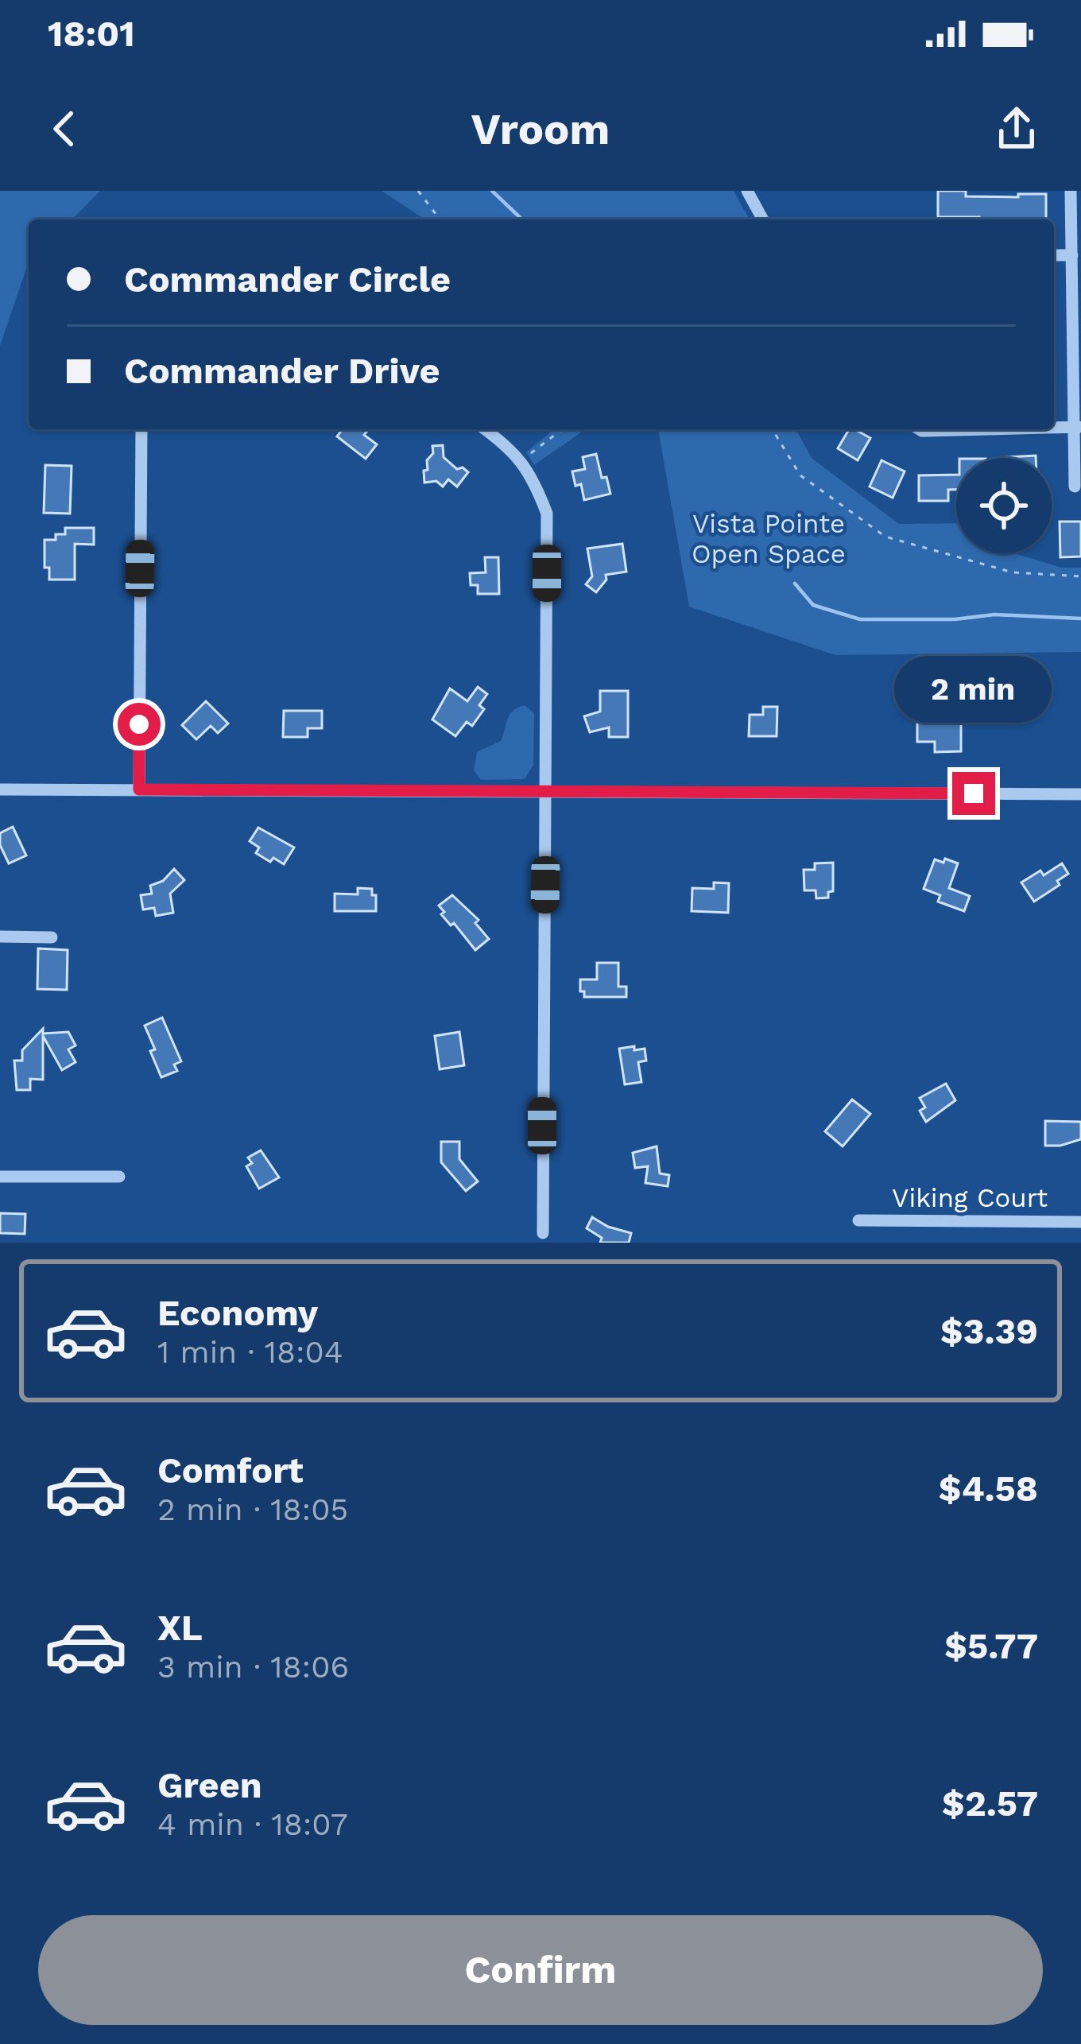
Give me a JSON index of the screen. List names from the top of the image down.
{
  "streets": {
    "street": ["Viking Court"]
  },
  "parks": ["Vista Pointe Open Space"],
  "page": {
    "status": "18:01",
    "header": "Vroom",
    "banner": ["Commander Circle", "Commander Drive"],
    "bubble": "2 min",
    "list": [
      {
        "name": "Economy",
        "note": "1 min · 18:04",
        "value": "$3.39"
      },
      {
        "name": "Comfort",
        "note": "2 min · 18:05",
        "value": "$4.58"
      },
      {
        "name": "XL",
        "note": "3 min · 18:06",
        "value": "$5.77"
      },
      {
        "name": "Green",
        "note": "4 min · 18:07",
        "value": "$2.57"
      }
    ],
    "buttons": "Confirm"
  }
}
